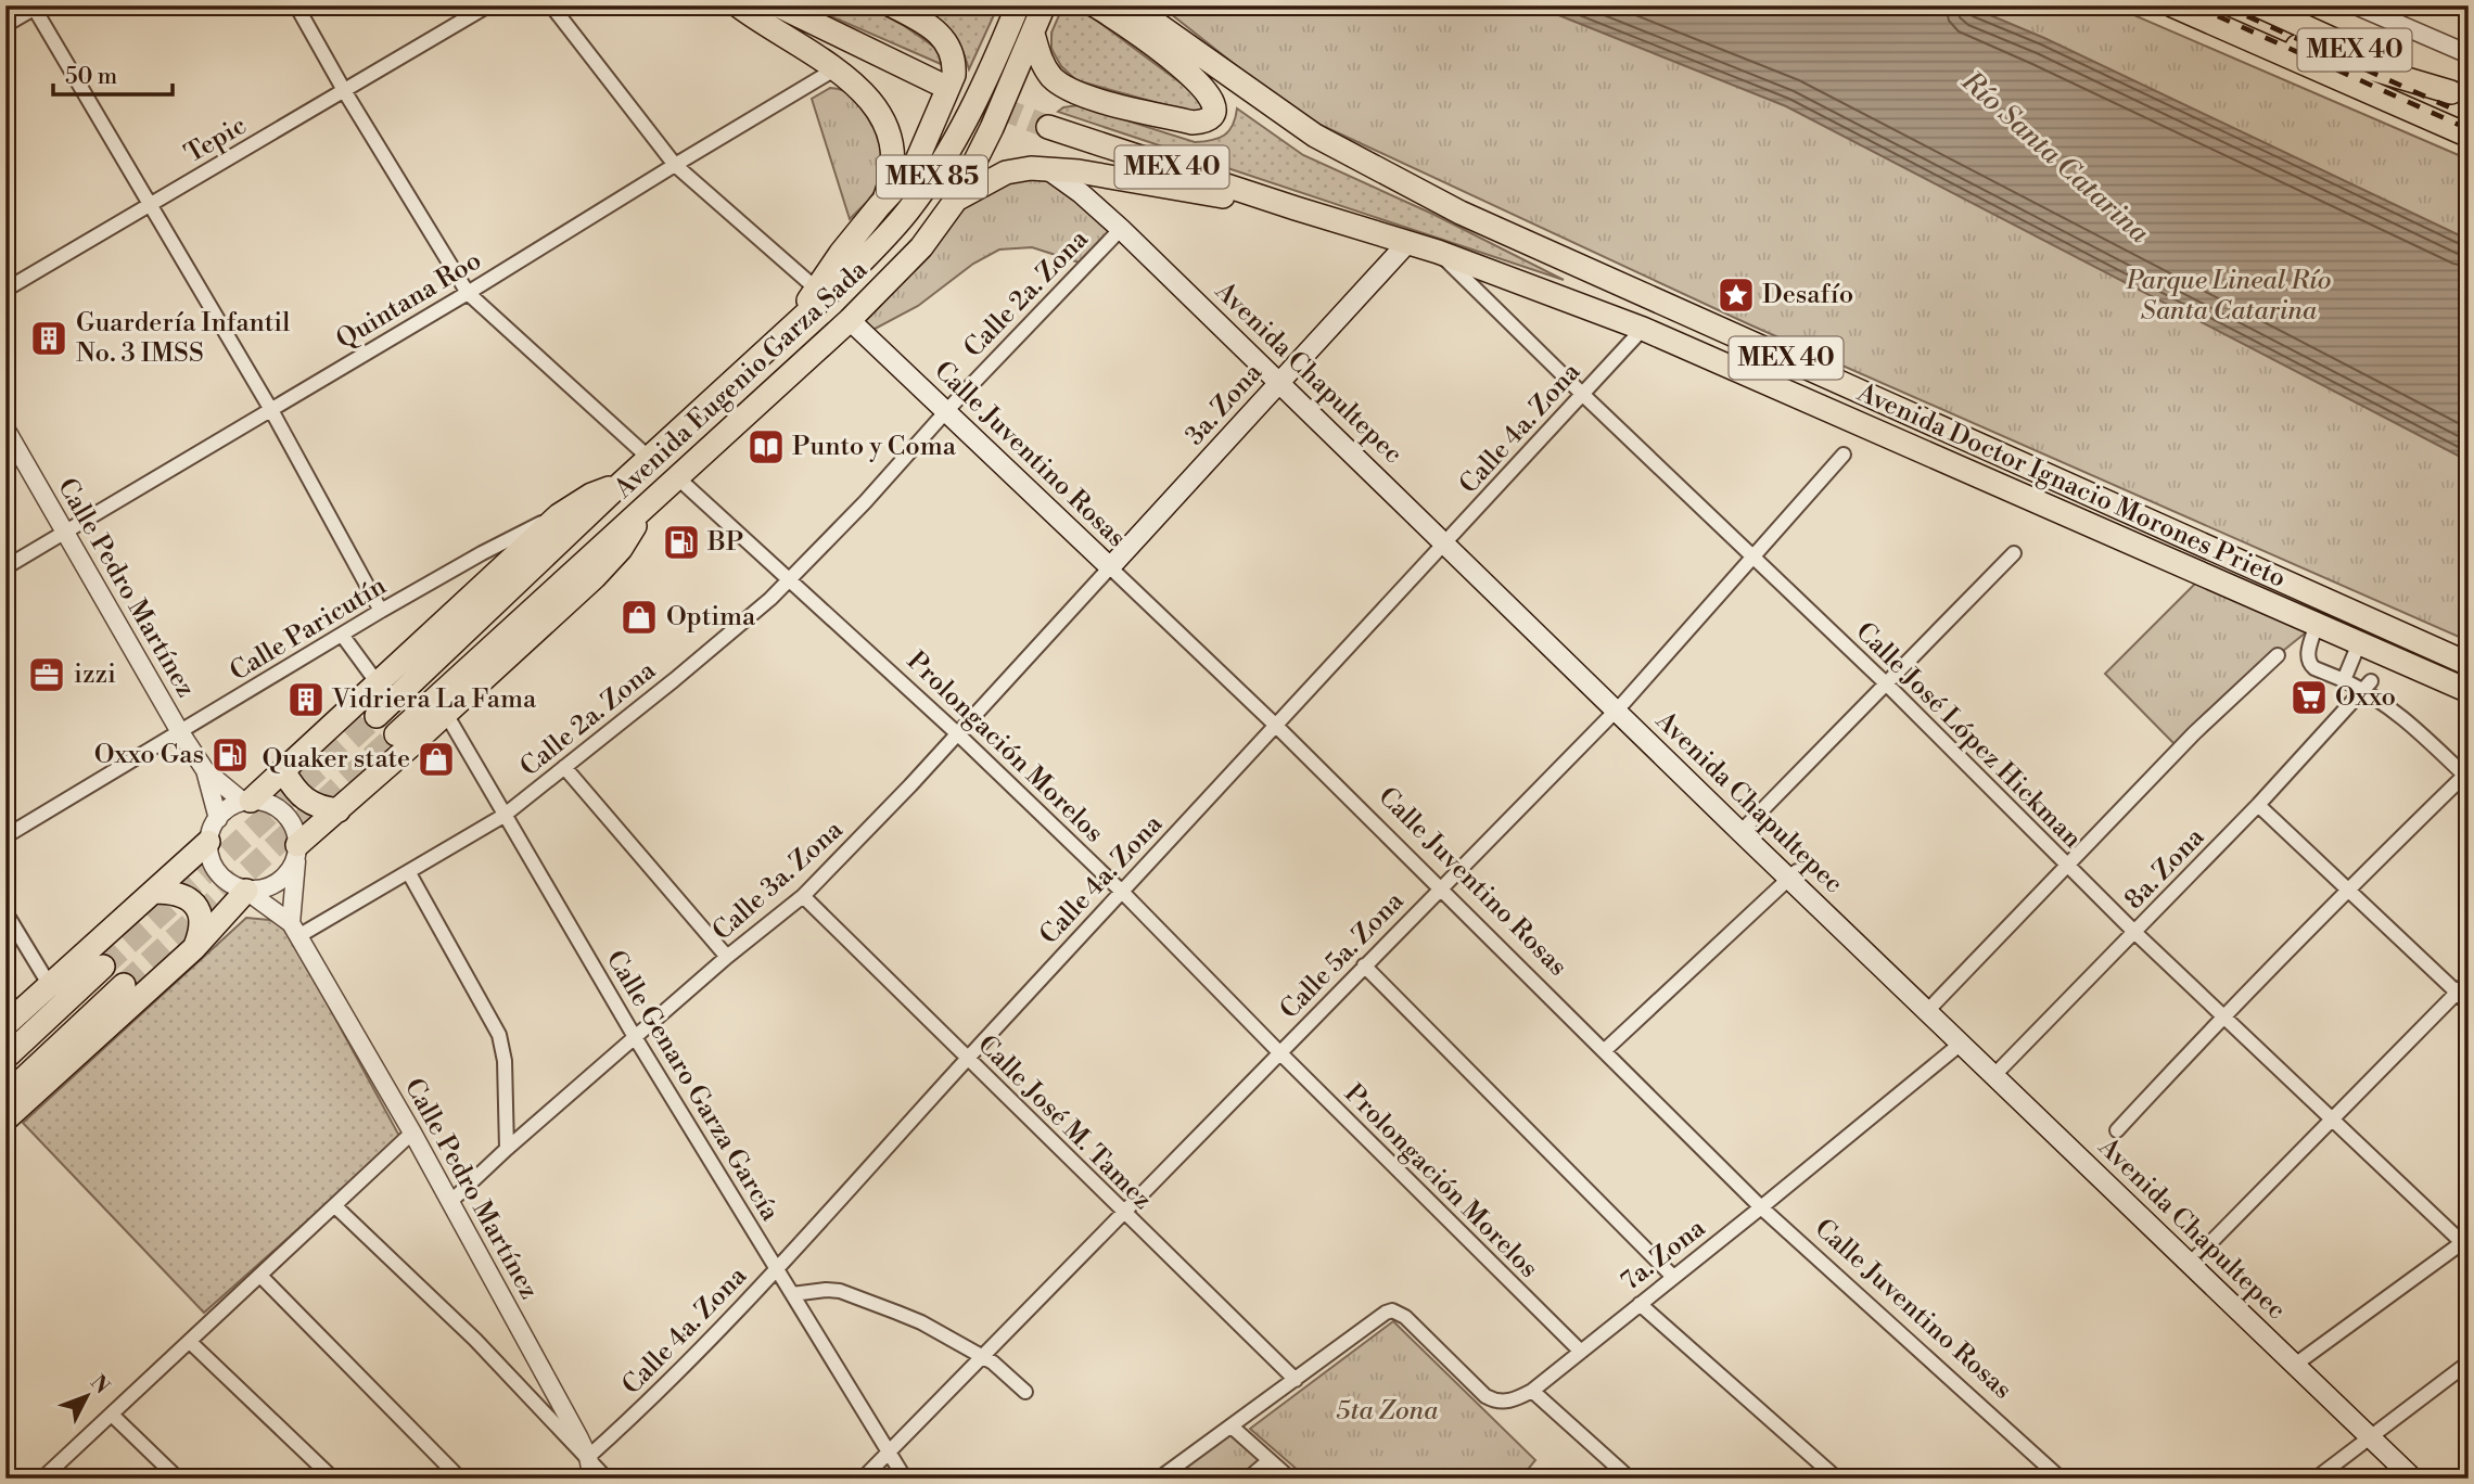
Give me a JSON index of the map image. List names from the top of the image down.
{
  "streets": {
    "highway": [
      "MEX 40",
      "MEX 85",
      "Avenida Eugenio Garza Sada",
      "Avenida Doctor Ignacio Morones Prieto"
    ],
    "main road": ["Avenida Chapultepec", "3a. Zona", "Calle Juventino Rosas"],
    "street": [
      "Tepic",
      "Calle 2a. Zona",
      "Quintana Roo",
      "Calle 4a. Zona",
      "Calle Pedro Martínez",
      "Calle Paricutín",
      "Calle José López Hickman",
      "Prolongación Morelos",
      "8a. Zona",
      "Calle 3a. Zona",
      "Calle 5a. Zona",
      "Calle Genaro Garza García",
      "Calle José M. Tamez",
      "7a. Zona"
    ]
  },
  "crossings": [
    ["Calle 2a. Zona", "Avenida Chapultepec"],
    ["Calle 2a. Zona", "Calle Juventino Rosas"],
    ["Calle 2a. Zona", "Calle Pedro Martínez"],
    ["Calle 2a. Zona", "Prolongación Morelos"],
    ["Calle 2a. Zona", "Calle Genaro Garza García"],
    ["Quintana Roo", "Calle Pedro Martínez"],
    ["Avenida Chapultepec", "3a. Zona"],
    ["Avenida Chapultepec", "Calle 4a. Zona"],
    ["Avenida Chapultepec", "8a. Zona"],
    ["Avenida Chapultepec", "Calle 5a. Zona"],
    ["Avenida Chapultepec", "7a. Zona"],
    ["Avenida Eugenio Garza Sada", "Calle Juventino Rosas"],
    ["Avenida Eugenio Garza Sada", "Prolongación Morelos"],
    ["3a. Zona", "Calle Juventino Rosas"],
    ["3a. Zona", "Avenida Doctor Ignacio Morones Prieto"],
    ["3a. Zona", "Calle 3a. Zona"],
    ["Calle 4a. Zona", "Calle Juventino Rosas"],
    ["Calle 4a. Zona", "Avenida Doctor Ignacio Morones Prieto"],
    ["Calle 4a. Zona", "Calle Pedro Martínez"],
    ["Calle 4a. Zona", "Calle José López Hickman"],
    ["Calle 4a. Zona", "Prolongación Morelos"],
    ["Calle 4a. Zona", "Calle Genaro Garza García"],
    ["Calle 4a. Zona", "Calle José M. Tamez"],
    ["Calle Juventino Rosas", "Calle 3a. Zona"],
    ["Calle Juventino Rosas", "Calle 5a. Zona"],
    ["Calle Juventino Rosas", "7a. Zona"],
    ["Avenida Doctor Ignacio Morones Prieto", "Calle José López Hickman"],
    ["Calle Pedro Martínez", "Calle Paricutín"],
    ["Calle Pedro Martínez", "Calle 3a. Zona"],
    ["Calle José López Hickman", "8a. Zona"],
    ["Calle José López Hickman", "Calle 5a. Zona"],
    ["Prolongación Morelos", "Calle 3a. Zona"],
    ["Prolongación Morelos", "Calle 5a. Zona"],
    ["Prolongación Morelos", "7a. Zona"],
    ["Calle 3a. Zona", "Calle Genaro Garza García"],
    ["Calle 3a. Zona", "Calle José M. Tamez"],
    ["Calle 5a. Zona", "Calle Genaro Garza García"],
    ["Calle 5a. Zona", "Calle José M. Tamez"],
    ["Calle José M. Tamez", "7a. Zona"]
  ],
  "water": ["Río Santa Catarina"],
  "parks": ["Parque Lineal Río Santa Catarina", "5ta Zona"],
  "places": {
    "place": ["Desafío"],
    "building": ["Guardería Infantil No. 3 IMSS", "Vidriera La Fama"],
    "library": ["Punto y Coma"],
    "fuel station": ["BP", "Oxxo Gas"],
    "shop": ["Optima", "Quaker state"],
    "office": ["izzi"],
    "supermarket": ["Oxxo"]
  },
  "scale_bar": "50 m",
  "north": "top right"
}
